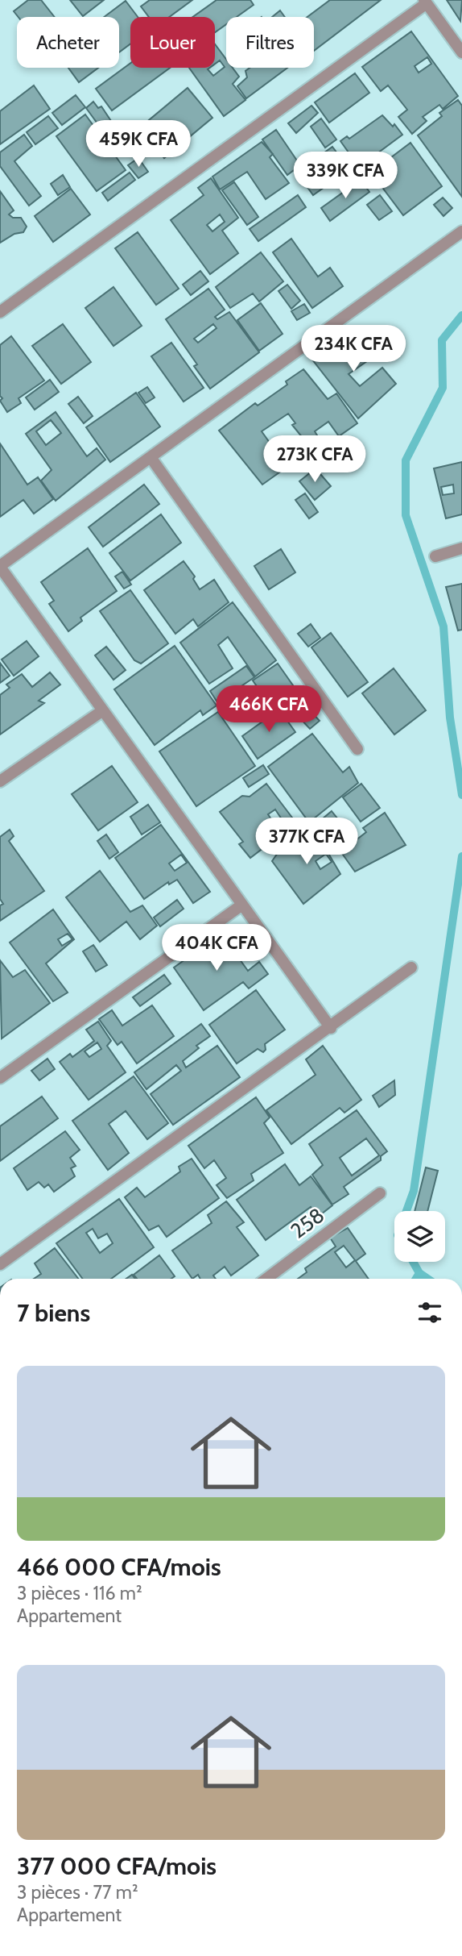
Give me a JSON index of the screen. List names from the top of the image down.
{
  "streets": {
    "street": ["258"]
  },
  "page": {
    "chip": ["Acheter", "Louer", "Filtres"],
    "price": [
      "459K CFA",
      "339K CFA",
      "234K CFA",
      "273K CFA",
      "466K CFA",
      "377K CFA",
      "404K CFA"
    ],
    "heading": "7 biens",
    "list": [
      {
        "name": "466 000 CFA/mois",
        "note": "3 pièces · 116 m² · Appartement"
      },
      {
        "name": "377 000 CFA/mois",
        "note": "3 pièces · 77 m² · Appartement"
      }
    ]
  }
}
